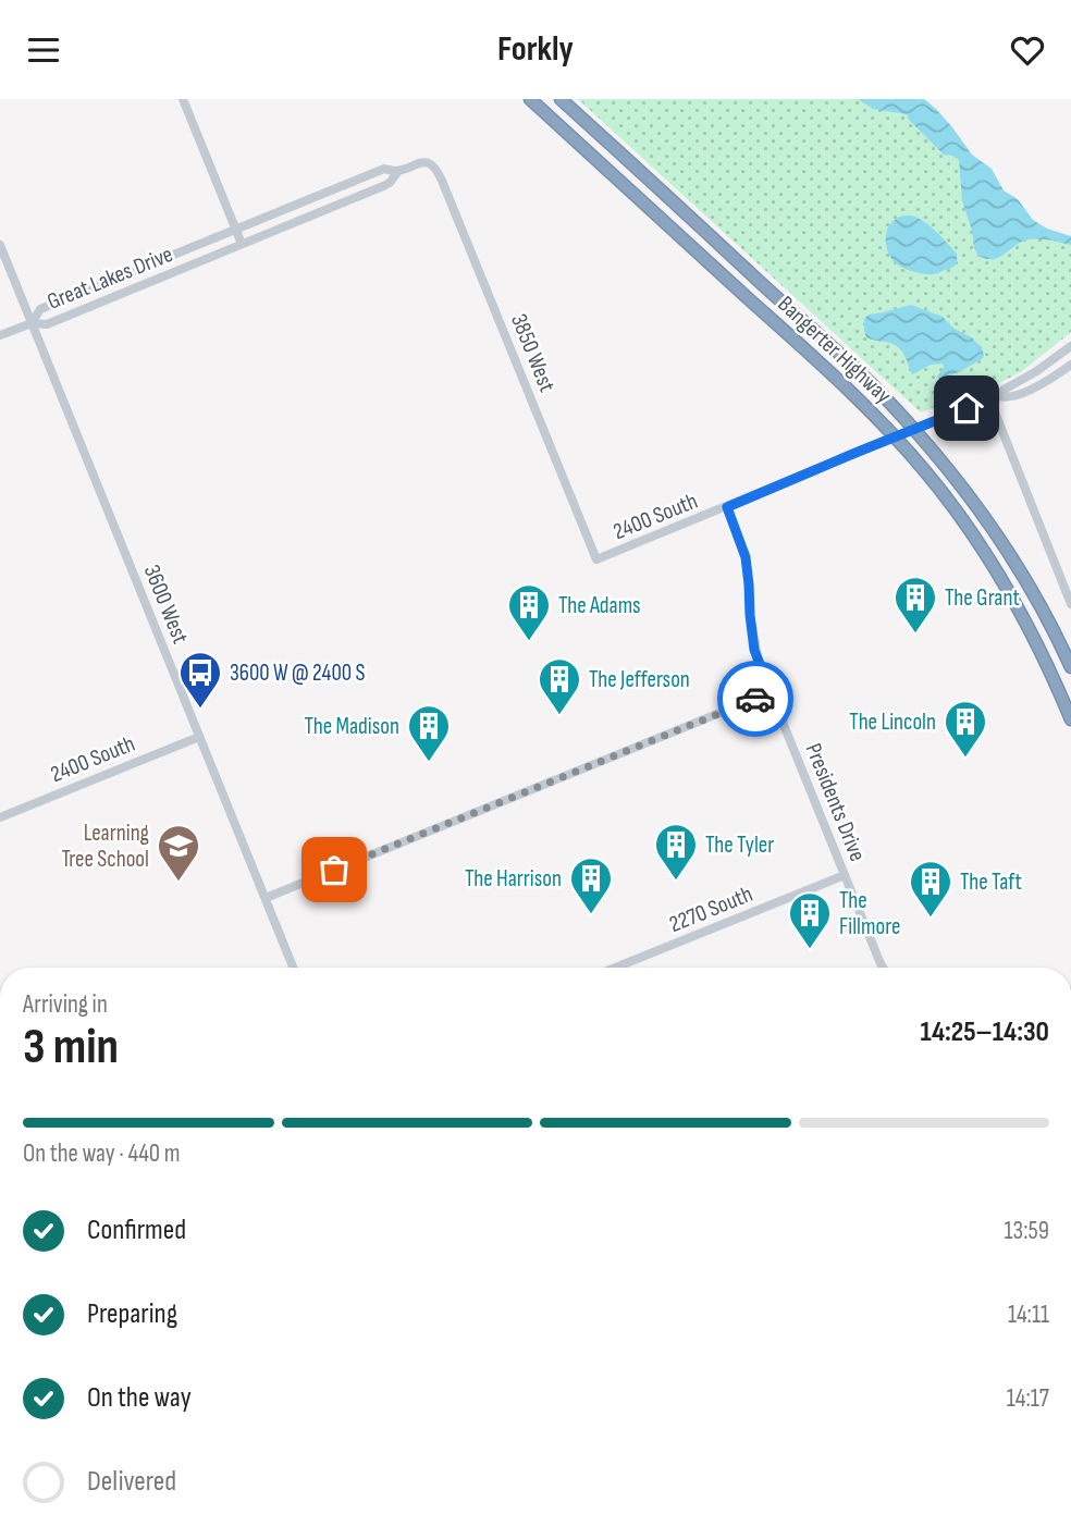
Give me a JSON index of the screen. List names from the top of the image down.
{
  "streets": {
    "highway": ["Bangerter Highway"],
    "street": [
      "Great Lakes Drive",
      "3850 West",
      "2400 South",
      "3600 West",
      "Presidents Drive",
      "2270 South"
    ]
  },
  "crossings": [
    ["Great Lakes Drive", "3850 West"],
    ["Great Lakes Drive", "3600 West"],
    ["Bangerter Highway", "2400 South"],
    ["3850 West", "2400 South"],
    ["2400 South", "3600 West"],
    ["2400 South", "Presidents Drive"],
    ["Presidents Drive", "2270 South"]
  ],
  "places": {
    "building": [
      "The Grant",
      "The Adams",
      "The Jefferson",
      "The Lincoln",
      "The Madison",
      "The Tyler",
      "The Harrison",
      "The Taft",
      "The Fillmore"
    ],
    "bus stop": ["3600 W @ 2400 S"],
    "school or university": ["Learning Tree School"]
  },
  "page": {
    "header": "Forkly",
    "heading": ["3 min", "Arriving in", "14:25–14:30"],
    "bar": "On the way · 440 m",
    "list": [
      ["Confirmed", "13:59"],
      ["Preparing", "14:11"],
      ["On the way", "14:17"],
      "Delivered"
    ]
  }
}
